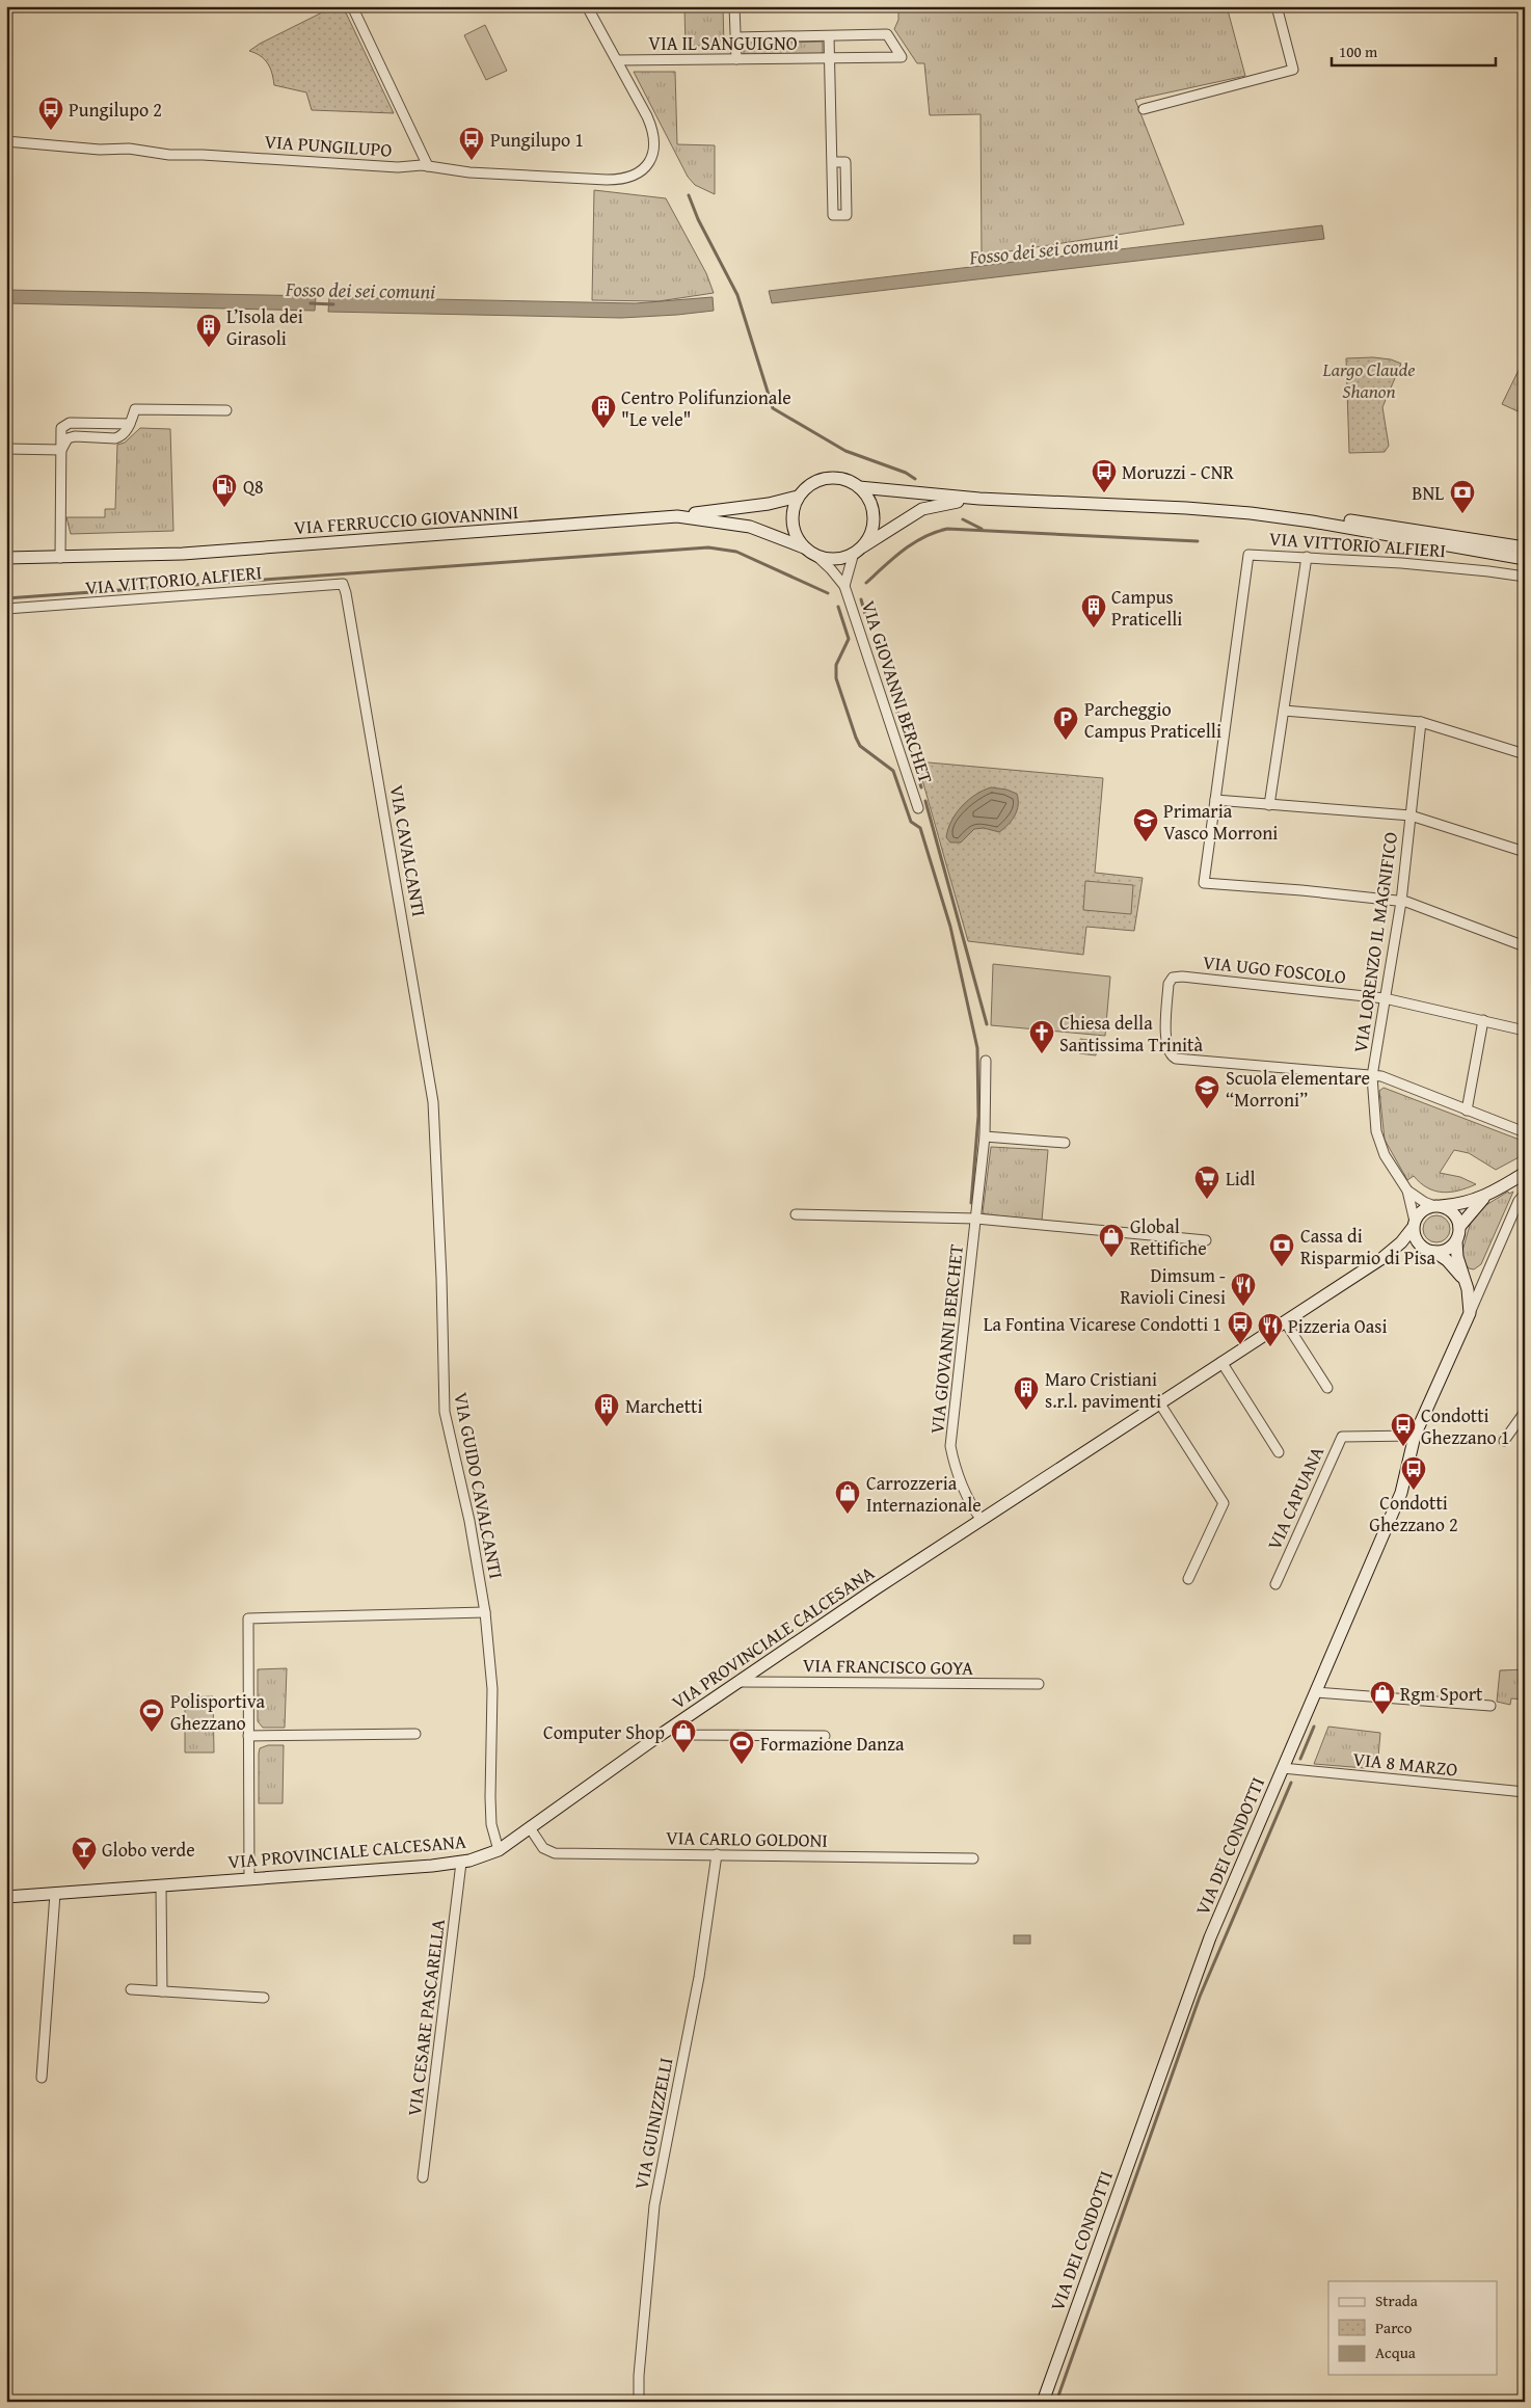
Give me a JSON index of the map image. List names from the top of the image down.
{
  "streets": {
    "main road": ["VIA FERRUCCIO GIOVANNINI", "VIA PROVINCIALE CALCESANA", "VIA DEI CONDOTTI"],
    "street": [
      "VIA IL SANGUIGNO",
      "VIA PUNGILUPO",
      "VIA VITTORIO ALFIERI",
      "VIA GIOVANNI BERCHET",
      "VIA CAVALCANTI",
      "VIA LORENZO IL MAGNIFICO",
      "VIA UGO FOSCOLO",
      "VIA GUIDO CAVALCANTI",
      "VIA CAPUANA",
      "VIA FRANCISCO GOYA",
      "VIA 8 MARZO",
      "VIA CARLO GOLDONI",
      "VIA CESARE PASCARELLA",
      "VIA GUINIZZELLI"
    ]
  },
  "crossings": [
    ["VIA IL SANGUIGNO", "VIA PUNGILUPO"],
    ["VIA FERRUCCIO GIOVANNINI", "VIA GIOVANNI BERCHET"],
    ["VIA VITTORIO ALFIERI", "VIA CAVALCANTI"],
    ["VIA GIOVANNI BERCHET", "VIA PROVINCIALE CALCESANA"],
    ["VIA CAVALCANTI", "VIA GUIDO CAVALCANTI"],
    ["VIA LORENZO IL MAGNIFICO", "VIA UGO FOSCOLO"],
    ["VIA LORENZO IL MAGNIFICO", "VIA PROVINCIALE CALCESANA"],
    ["VIA GUIDO CAVALCANTI", "VIA PROVINCIALE CALCESANA"],
    ["VIA CAPUANA", "VIA DEI CONDOTTI"],
    ["VIA PROVINCIALE CALCESANA", "VIA FRANCISCO GOYA"],
    ["VIA PROVINCIALE CALCESANA", "VIA CARLO GOLDONI"],
    ["VIA PROVINCIALE CALCESANA", "VIA CESARE PASCARELLA"],
    ["VIA 8 MARZO", "VIA DEI CONDOTTI"],
    ["VIA CARLO GOLDONI", "VIA GUINIZZELLI"]
  ],
  "water": ["Fosso dei sei comuni"],
  "parks": ["Largo Claude Shanon"],
  "places": {
    "bus stop": [
      "Pungilupo 2",
      "Pungilupo 1",
      "Moruzzi - CNR",
      "La Fontina Vicarese Condotti 1",
      "Condotti Ghezzano 1",
      "Condotti Ghezzano 2"
    ],
    "building": [
      "L’Isola dei Girasoli",
      "Centro Polifunzionale \"Le vele\"",
      "Campus Praticelli",
      "Maro Cristiani s.r.l. pavimenti",
      "Marchetti"
    ],
    "fuel station": ["Q8"],
    "bank": ["BNL", "Cassa di Risparmio di Pisa"],
    "parking": ["Parcheggio Campus Praticelli"],
    "school or university": ["Primaria Vasco Morroni", "Scuola elementare “Morroni”"],
    "church": ["Chiesa della Santissima Trinità"],
    "supermarket": ["Lidl"],
    "shop": [
      "Global Rettifiche",
      "Carrozzeria Internazionale",
      "Rgm Sport",
      "Computer Shop"
    ],
    "restaurant": ["Dimsum - Ravioli Cinesi", "Pizzeria Oasi"],
    "sports": ["Polisportiva Ghezzano", "Formazione Danza"],
    "bar": ["Globo verde"]
  },
  "legend": ["Strada", "Parco", "Acqua"],
  "scale_bar": "100 m"
}
